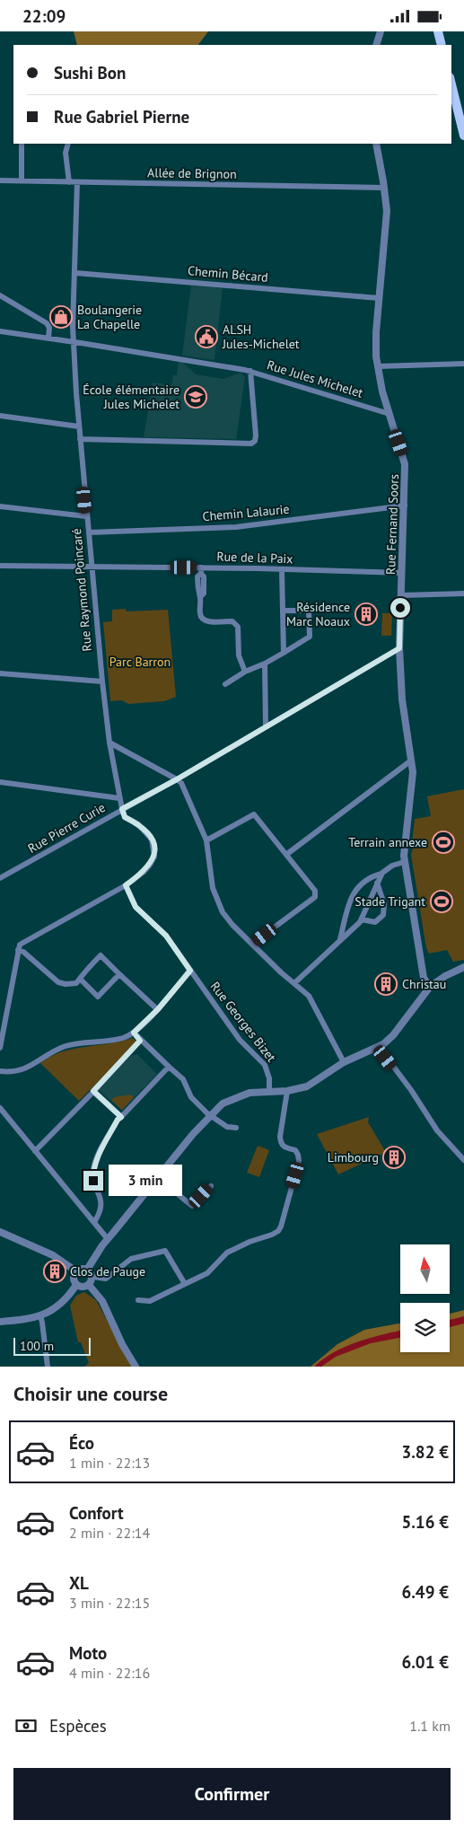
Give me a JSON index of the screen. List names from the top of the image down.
{
  "streets": {
    "street": [
      "Allée de Brignon",
      "Chemin Bécard",
      "Rue Jules Michelet",
      "Chemin Lalaurie",
      "Rue Fernand Soors",
      "Rue de la Paix",
      "Rue Raymond Poincaré",
      "Rue Pierre Curie",
      "Rue Georges Bizet"
    ]
  },
  "crossings": [
    ["Allée de Brignon", "Rue Fernand Soors"],
    ["Allée de Brignon", "Rue Raymond Poincaré"],
    ["Chemin Bécard", "Rue Fernand Soors"],
    ["Chemin Bécard", "Rue Raymond Poincaré"],
    ["Rue Jules Michelet", "Rue Fernand Soors"],
    ["Rue Jules Michelet", "Rue Raymond Poincaré"],
    ["Chemin Lalaurie", "Rue Fernand Soors"],
    ["Chemin Lalaurie", "Rue Raymond Poincaré"],
    ["Rue Fernand Soors", "Rue de la Paix"],
    ["Rue Fernand Soors", "Rue Pierre Curie"],
    ["Rue de la Paix", "Rue Raymond Poincaré"],
    ["Rue Raymond Poincaré", "Rue Pierre Curie"]
  ],
  "parks": ["Parc Barron"],
  "places": {
    "shop": ["Boulangerie La Chapelle"],
    "public building": ["ALSH Jules-Michelet"],
    "school or university": ["École élémentaire Jules Michelet"],
    "building": [
      "Résidence Marc Noaux",
      "Christau",
      "Limbourg",
      "Clos de Pauge"
    ],
    "sports": ["Terrain annexe", "Stade Trigant"]
  },
  "scale_bar": "100 m",
  "north": "top",
  "page": {
    "status": "22:09",
    "banner": ["Sushi Bon", "Rue Gabriel Pierne"],
    "bubble": "3 min",
    "scale": "100 m",
    "heading": "Choisir une course",
    "list": [
      {
        "name": "Éco",
        "note": "1 min · 22:13",
        "value": "3.82 €"
      },
      {
        "name": "Confort",
        "note": "2 min · 22:14",
        "value": "5.16 €"
      },
      {
        "name": "XL",
        "note": "3 min · 22:15",
        "value": "6.49 €"
      },
      {
        "name": "Moto",
        "note": "4 min · 22:16",
        "value": "6.01 €"
      }
    ],
    "pay": ["Espèces", "1.1 km"],
    "buttons": "Confirmer"
  }
}
